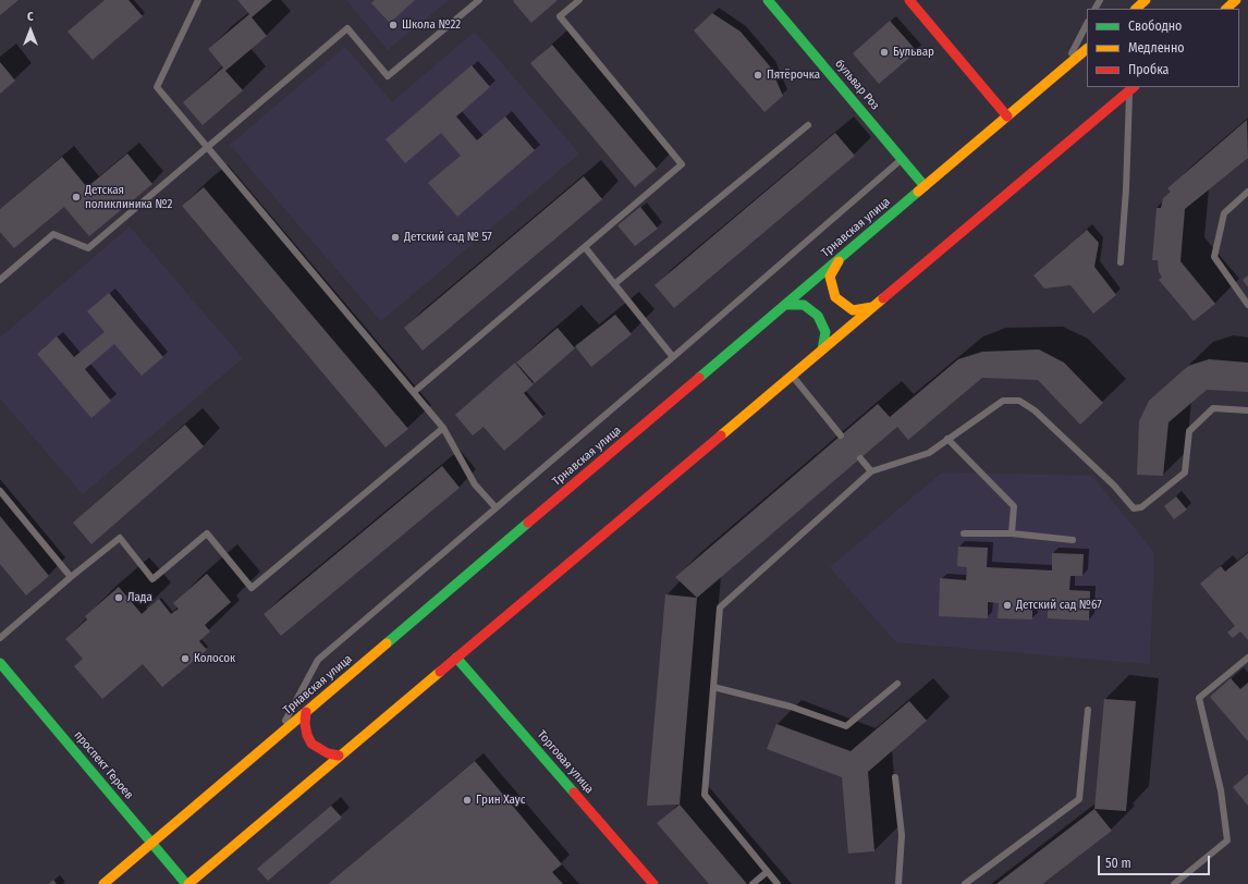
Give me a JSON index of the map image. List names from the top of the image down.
{
  "streets": {
    "main road": [
      "бульвар Роз",
      "Трнавская улица",
      "Торговая улица",
      "проспект Героев"
    ]
  },
  "crossings": [
    ["бульвар Роз", "Трнавская улица"],
    ["Трнавская улица", "проспект Героев"]
  ],
  "places": [
    "Школа №22",
    "Бульвар",
    "Пятёрочка",
    "Детская поликлиника №2",
    "Детский сад № 57",
    "Лада",
    "Детский сад №67",
    "Колосок",
    "Грин Хаус"
  ],
  "legend": ["Свободно", "Медленно", "Пробка"],
  "scale_bar": "50 m",
  "north": "top"
}
